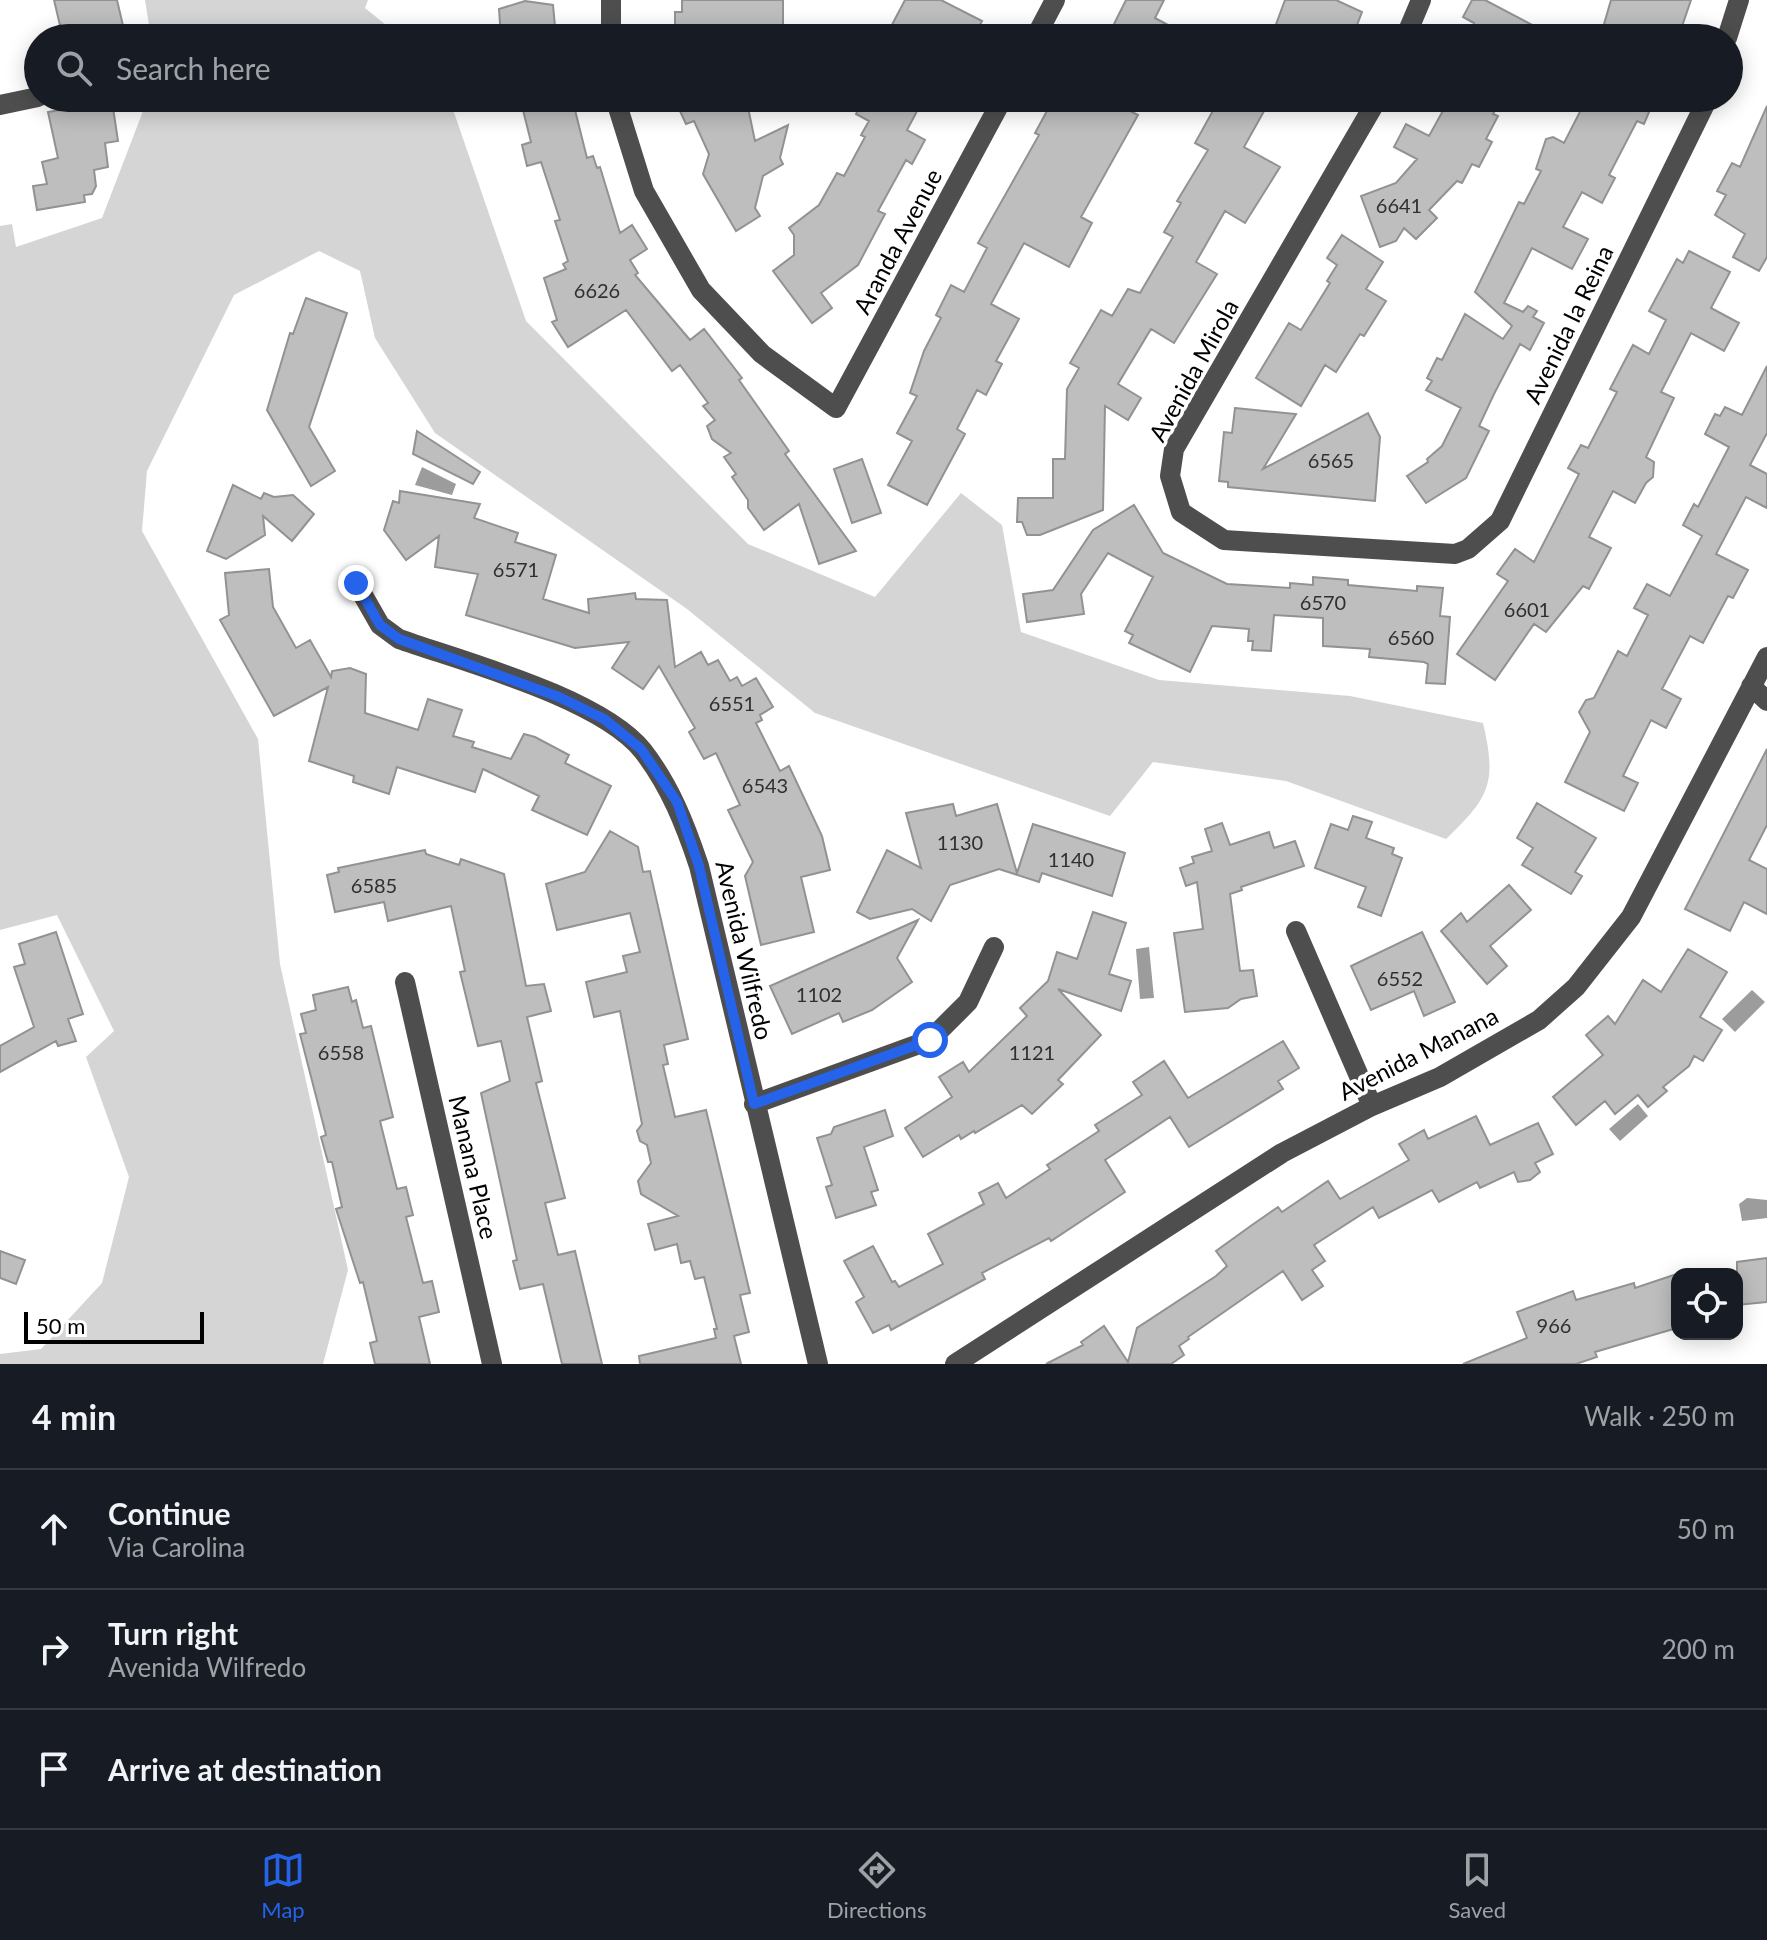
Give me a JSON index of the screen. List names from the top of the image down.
{
  "streets": {
    "street": [
      "Aranda Avenue",
      "Avenida la Reina",
      "Avenida Mirola",
      "Avenida Wilfredo",
      "Avenida Manana",
      "Manana Place"
    ]
  },
  "crossings": [
    ["Avenida la Reina", "Avenida Mirola"]
  ],
  "house_numbers": [
    "6641",
    "6626",
    "6565",
    "6571",
    "6570",
    "6601",
    "6560",
    "6551",
    "6543",
    "1130",
    "1140",
    "6585",
    "6552",
    "1102",
    "6558",
    "1121",
    "966"
  ],
  "scale_bar": "50 m",
  "page": {
    "search": "Search here",
    "scale": "50 m",
    "heading": ["4 min", "Walk · 250 m"],
    "list": [
      ["Continue", "Via Carolina", "50 m"],
      ["Turn right", "Avenida Wilfredo", "200 m"],
      "Arrive at destination"
    ],
    "nav": ["Map", "Directions", "Saved"]
  }
}
